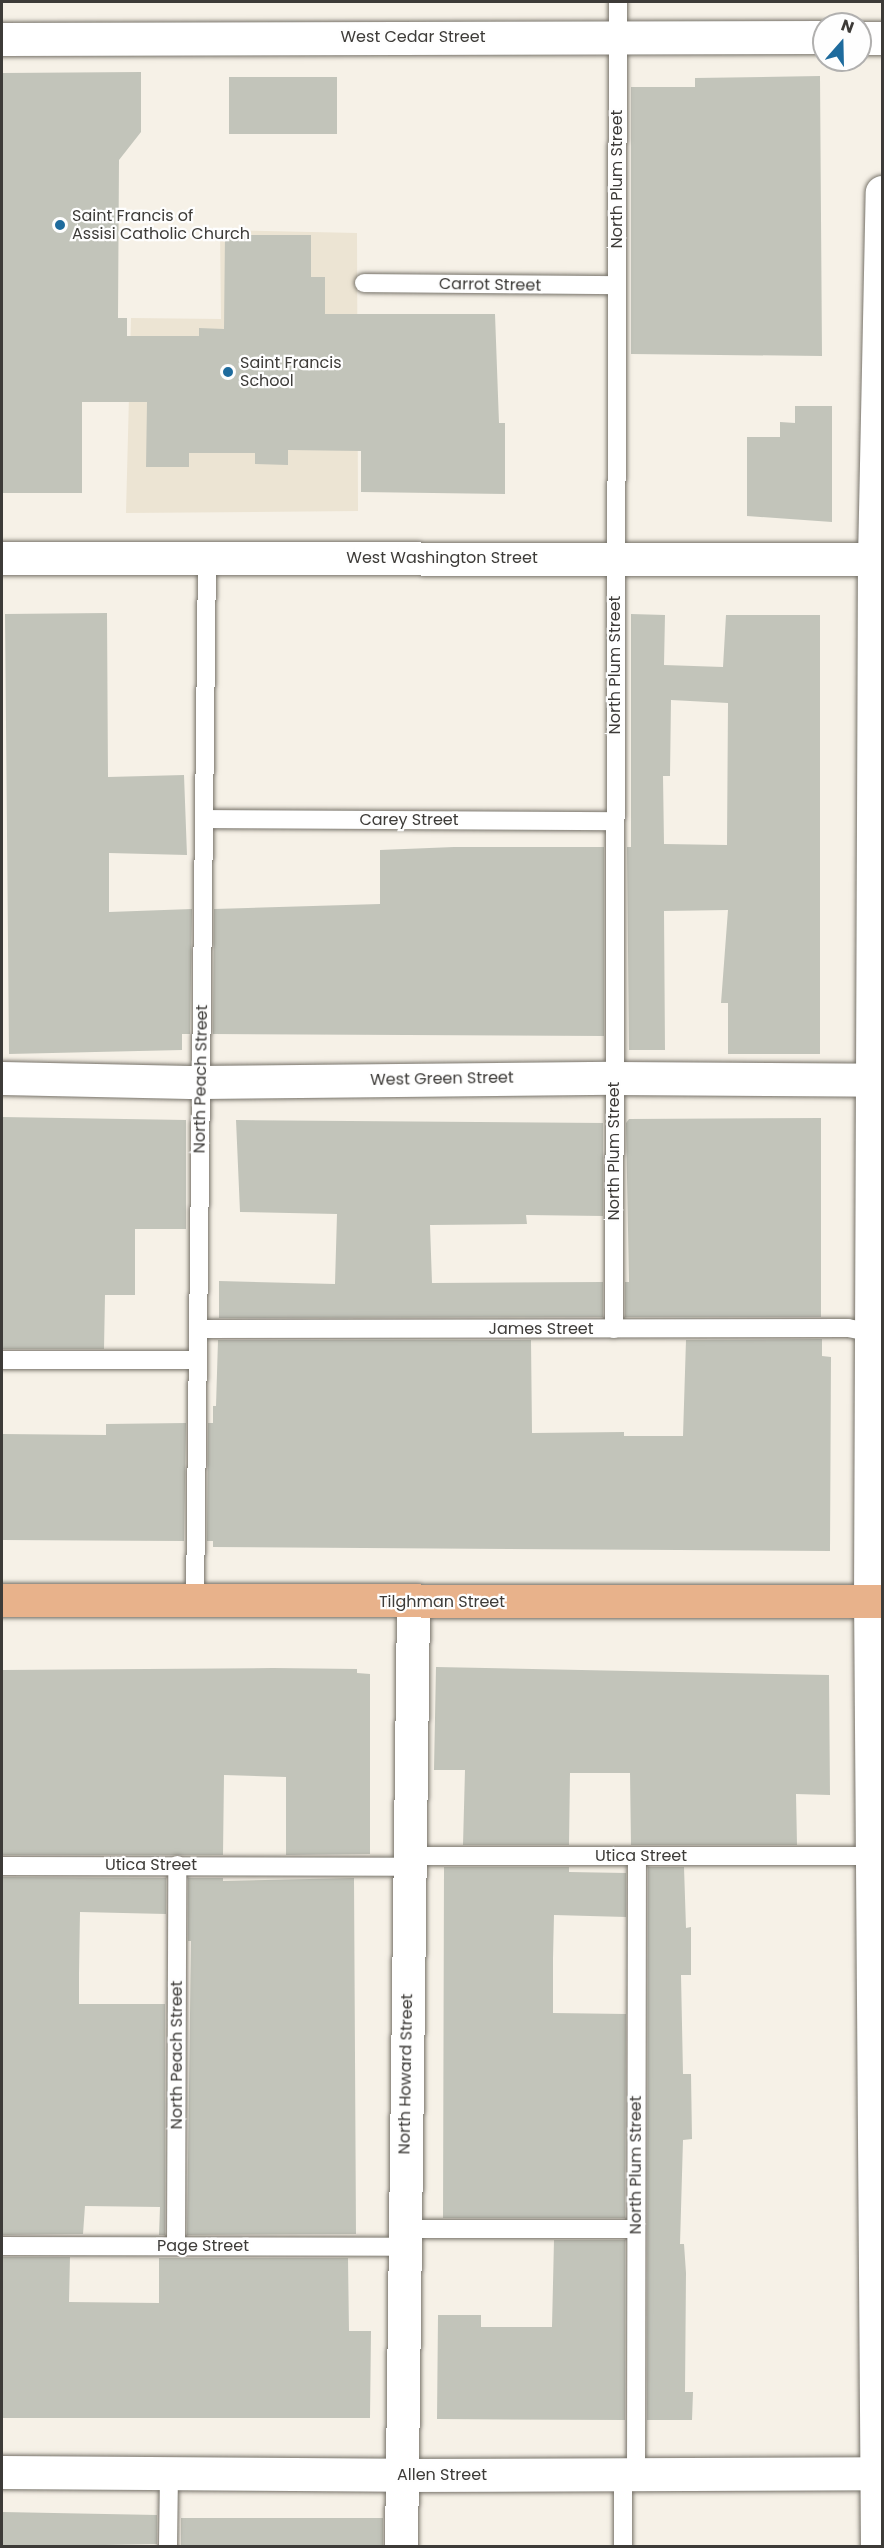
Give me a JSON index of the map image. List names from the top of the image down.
{
  "streets": {
    "main road": ["Tilghman Street"],
    "street": [
      "West Cedar Street",
      "West Washington Street",
      "West Green Street",
      "North Howard Street",
      "Allen Street"
    ],
    "lane": [
      "North Plum Street",
      "Carrot Street",
      "Carey Street",
      "North Peach Street",
      "James Street",
      "Utica Street",
      "Page Street"
    ]
  },
  "crossings": [
    ["West Cedar Street", "North Plum Street"],
    ["North Plum Street", "Carrot Street"],
    ["North Plum Street", "West Washington Street"],
    ["North Plum Street", "Carey Street"],
    ["North Plum Street", "West Green Street"],
    ["North Plum Street", "James Street"],
    ["North Plum Street", "Utica Street"],
    ["North Plum Street", "Page Street"],
    ["North Plum Street", "Allen Street"],
    ["West Washington Street", "North Peach Street"],
    ["Carey Street", "North Peach Street"],
    ["North Peach Street", "West Green Street"],
    ["North Peach Street", "James Street"],
    ["North Peach Street", "Tilghman Street"],
    ["North Peach Street", "Utica Street"],
    ["North Peach Street", "Page Street"],
    ["Tilghman Street", "North Howard Street"],
    ["Utica Street", "North Howard Street"],
    ["North Howard Street", "Page Street"],
    ["North Howard Street", "Allen Street"]
  ],
  "places": ["Saint Francis of Assisi Catholic Church", "Saint Francis School"],
  "north": "top"
}
